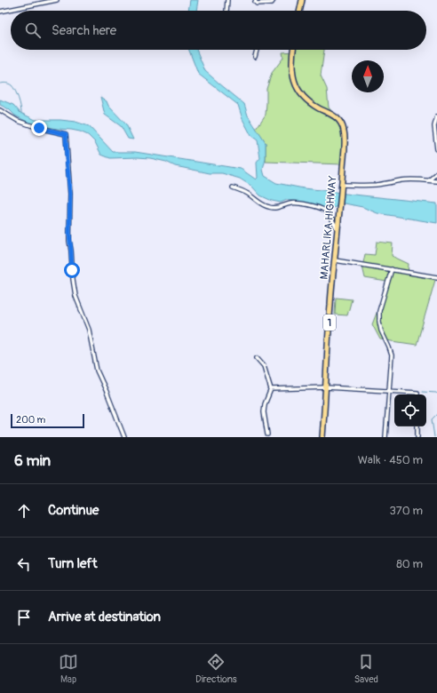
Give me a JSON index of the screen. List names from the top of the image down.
{
  "streets": {
    "highway": ["MAHARLIKA HIGHWAY", "1"]
  },
  "scale_bar": "200 m",
  "north": "top",
  "page": {
    "search": "Search here",
    "scale": "200 m",
    "heading": ["6 min", "Walk · 450 m"],
    "list": [
      ["Continue", "370 m"],
      ["Turn left", "80 m"],
      "Arrive at destination"
    ],
    "nav": ["Map", "Directions", "Saved"]
  }
}
